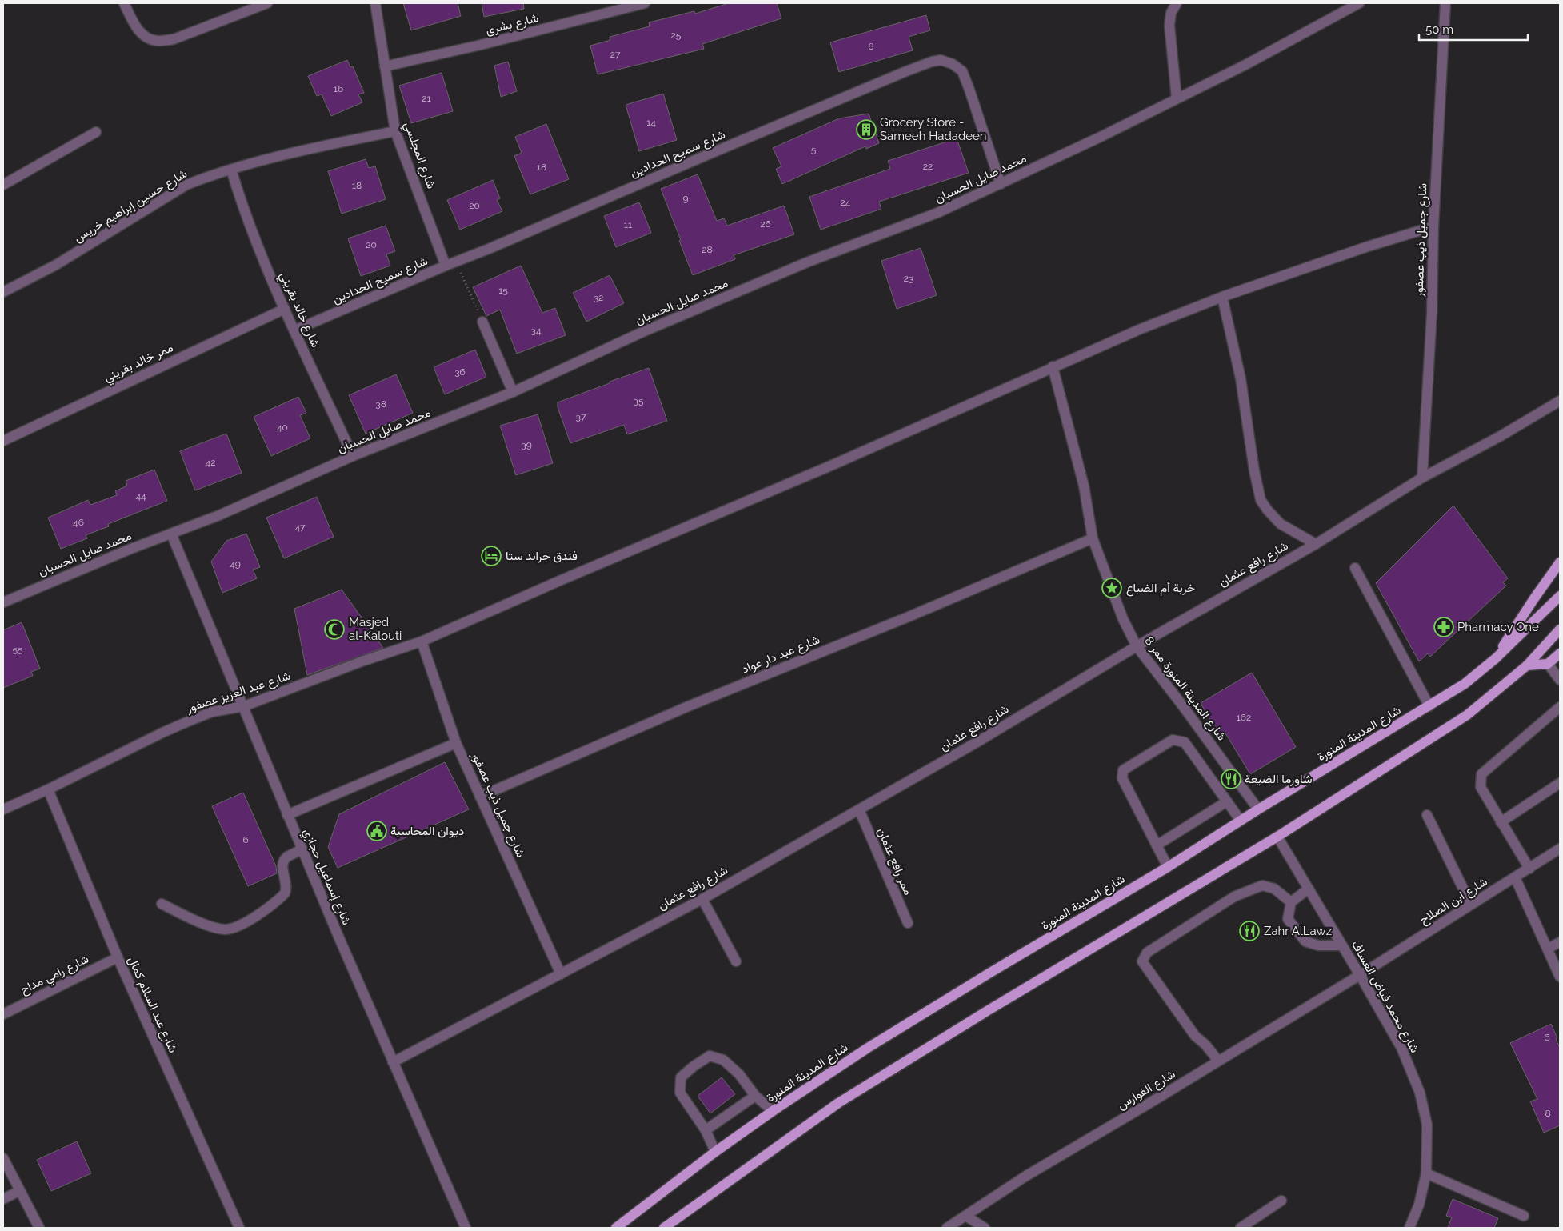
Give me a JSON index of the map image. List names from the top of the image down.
{
  "streets": {
    "main road": ["شارع المدينة المنورة"],
    "street": [
      "شارع بشرى",
      "شارع سميح الحدادين",
      "شارع المجلسي",
      "محمد صايل الحسبان",
      "شارع حسين إبراهيم خريس",
      "شارع جميل ذيب عصفور",
      "شارع خالد بقريني",
      "ممر خالد بقريني",
      "شارع رافع عثمان",
      "شارع عبد دار عواد",
      "شارع المدينة المنورة ممر 8",
      "شارع عبد العزيز عصفور",
      "ممر رافع عثمان",
      "شارع إسماعيل حجازي",
      "شارع ابن الصلاح",
      "شارع رامي مداح",
      "شارع محمد فياض العساف",
      "شارع عبد السلام كمال",
      "شارع الفوارس"
    ]
  },
  "crossings": [
    ["شارع بشرى", "شارع المجلسي"],
    ["شارع سميح الحدادين", "شارع المجلسي"],
    ["شارع سميح الحدادين", "محمد صايل الحسبان"],
    ["شارع سميح الحدادين", "شارع خالد بقريني"],
    ["شارع المجلسي", "شارع حسين إبراهيم خريس"],
    ["محمد صايل الحسبان", "شارع خالد بقريني"],
    ["محمد صايل الحسبان", "شارع إسماعيل حجازي"],
    ["شارع حسين إبراهيم خريس", "شارع خالد بقريني"],
    ["شارع جميل ذيب عصفور", "شارع رافع عثمان"],
    ["شارع جميل ذيب عصفور", "شارع عبد دار عواد"],
    ["شارع جميل ذيب عصفور", "شارع عبد العزيز عصفور"],
    ["شارع خالد بقريني", "ممر خالد بقريني"],
    ["شارع رافع عثمان", "شارع المدينة المنورة ممر 8"],
    ["شارع رافع عثمان", "ممر رافع عثمان"],
    ["شارع رافع عثمان", "شارع إسماعيل حجازي"],
    ["شارع عبد دار عواد", "شارع المدينة المنورة ممر 8"],
    ["شارع المدينة المنورة ممر 8", "شارع عبد العزيز عصفور"],
    ["شارع المدينة المنورة ممر 8", "شارع المدينة المنورة"],
    ["شارع عبد العزيز عصفور", "شارع إسماعيل حجازي"],
    ["شارع عبد العزيز عصفور", "شارع عبد السلام كمال"],
    ["شارع ابن الصلاح", "شارع محمد فياض العساف"],
    ["شارع ابن الصلاح", "شارع الفوارس"],
    ["شارع رامي مداح", "شارع عبد السلام كمال"],
    ["شارع محمد فياض العساف", "شارع الفوارس"]
  ],
  "places": {
    "building": ["Grocery Store - Sameeh Hadadeen"],
    "hotel": ["فندق جراند ستا"],
    "place": ["خربة أم الضباع"],
    "pharmacy": ["Pharmacy One"],
    "mosque": ["Masjed al-Kalouti"],
    "restaurant": ["شاورما الضيعة", "Zahr AlLawz"],
    "public building": ["ديوان المحاسبة"]
  },
  "house_numbers": [
    "25",
    "8",
    "27",
    "16",
    "21",
    "14",
    "5",
    "22",
    "18",
    "18",
    "9",
    "24",
    "20",
    "26",
    "11",
    "20",
    "28",
    "23",
    "15",
    "32",
    "34",
    "36",
    "35",
    "38",
    "37",
    "40",
    "39",
    "42",
    "44",
    "46",
    "47",
    "49",
    "55",
    "162",
    "6",
    "6",
    "8"
  ],
  "scale_bar": "50 m"
}
